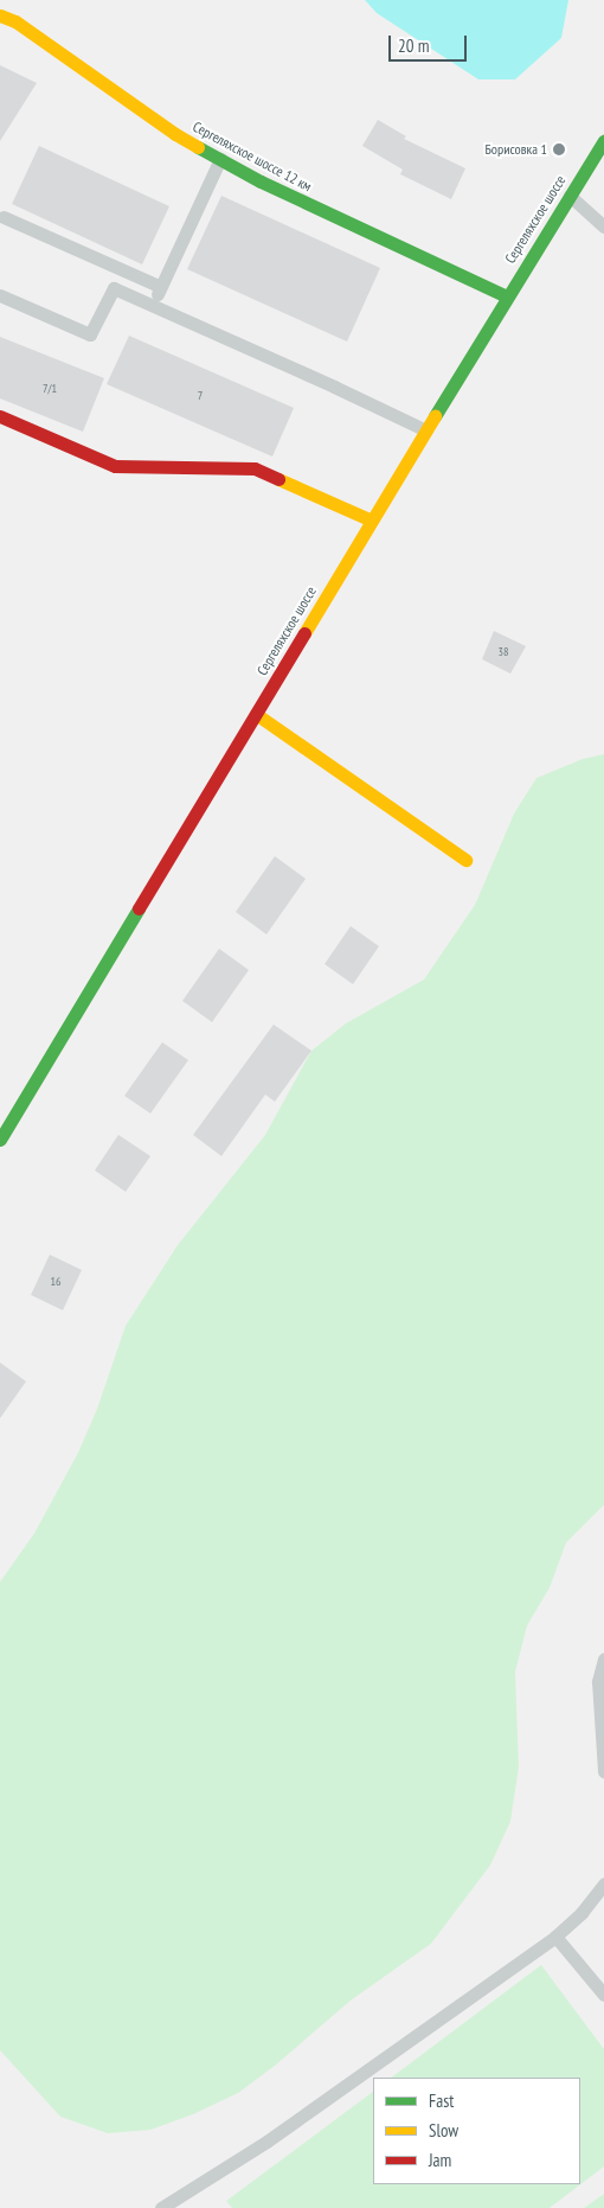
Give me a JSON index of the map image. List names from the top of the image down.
{
  "streets": {
    "street": ["Сергеляхское шоссе 12 км", "Сергеляхское шоссе"]
  },
  "crossings": [
    ["Сергеляхское шоссе 12 км", "Сергеляхское шоссе"]
  ],
  "places": ["Борисовка 1"],
  "house_numbers": [
    "7/1",
    "7",
    "38",
    "16"
  ],
  "legend": ["Fast", "Slow", "Jam"],
  "scale_bar": "20 m"
}
